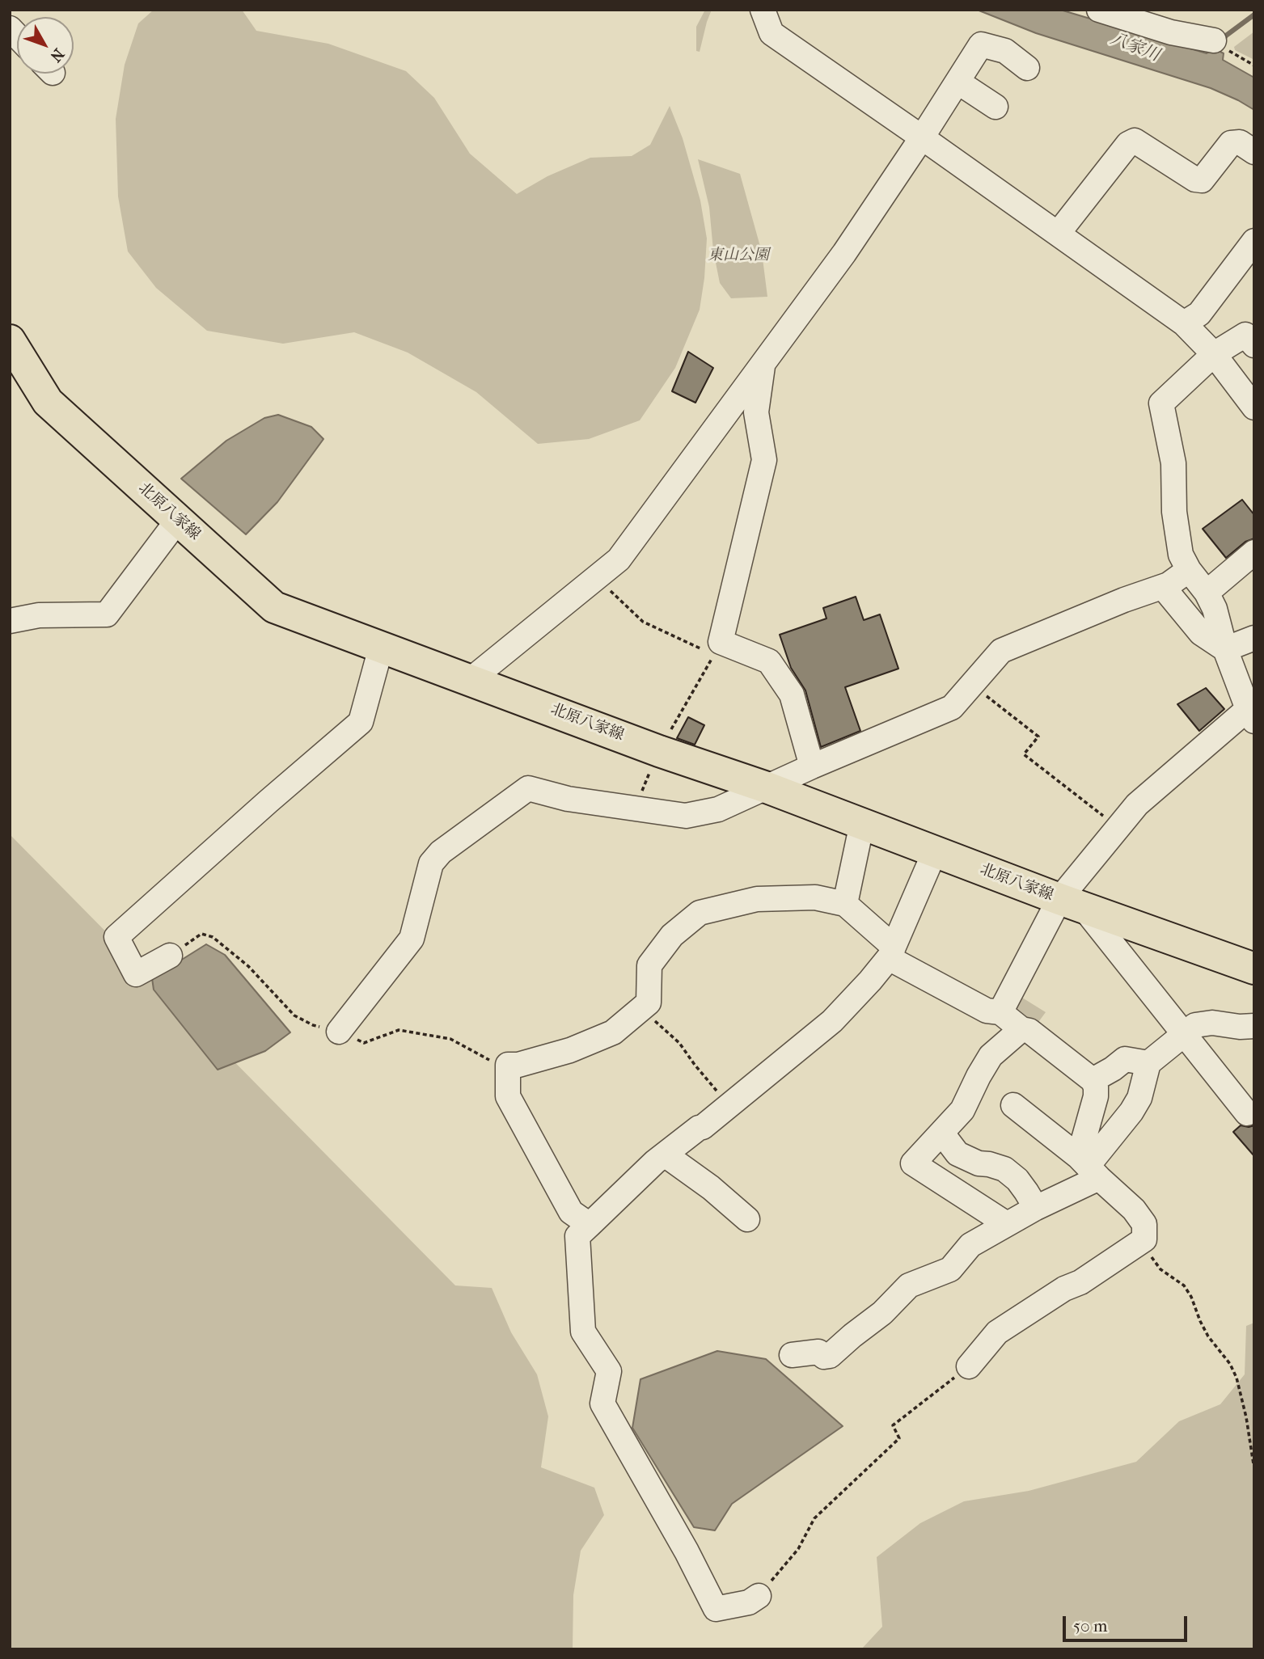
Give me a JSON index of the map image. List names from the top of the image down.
{
  "streets": {
    "main road": ["北原八家線"]
  },
  "water": ["八家川"],
  "parks": ["東山公園"],
  "scale_bar": "50 m",
  "north": "bottom right"
}
